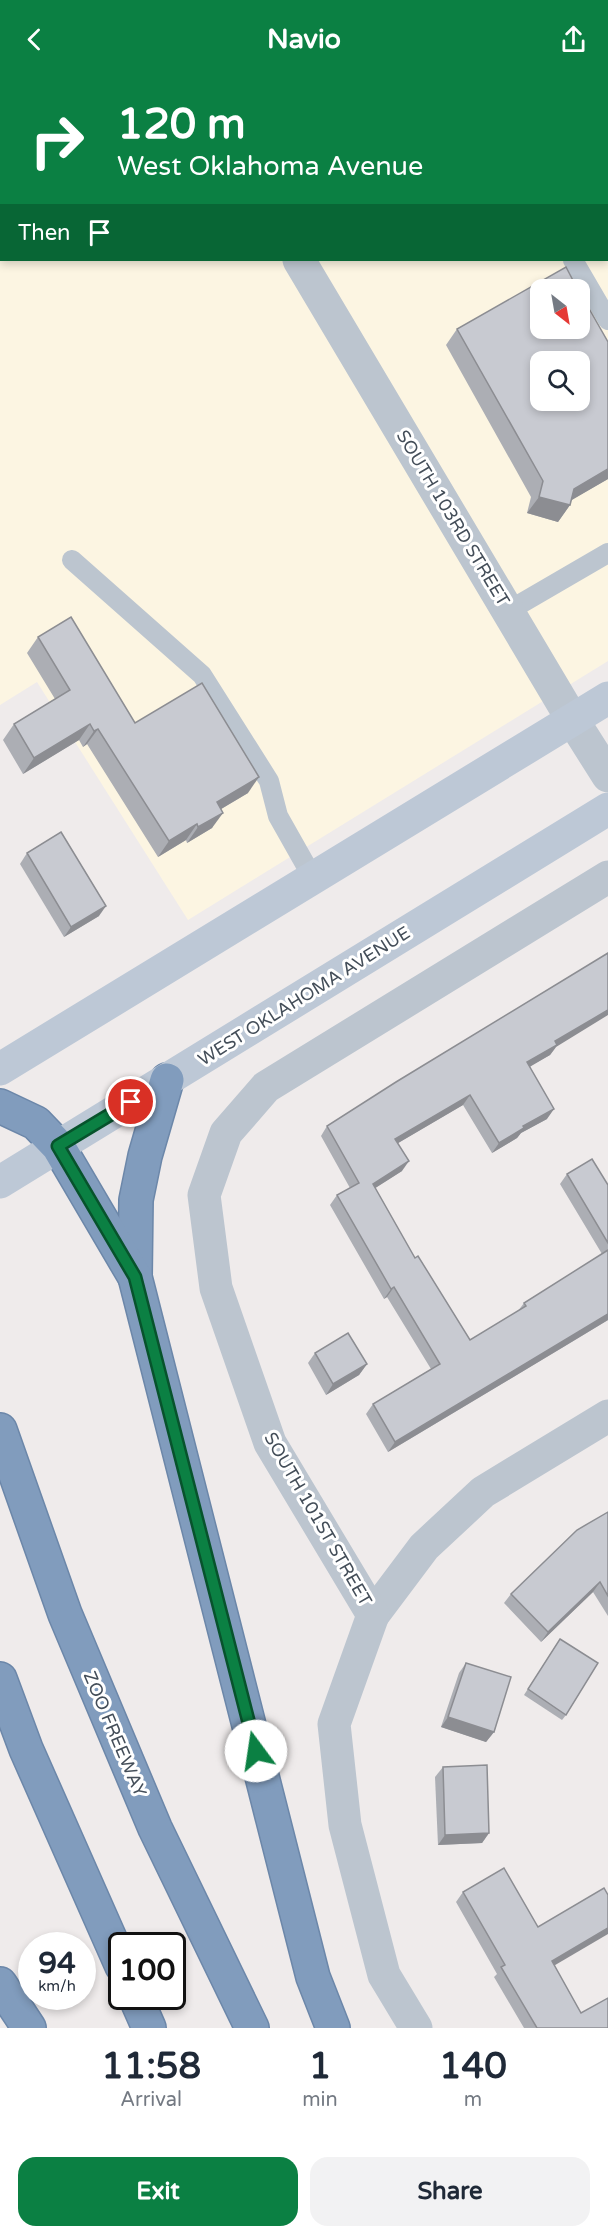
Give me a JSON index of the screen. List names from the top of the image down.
{
  "streets": {
    "highway": ["ZOO FREEWAY"],
    "main road": ["WEST OKLAHOMA AVENUE"],
    "street": ["SOUTH 103RD STREET", "SOUTH 101ST STREET"]
  },
  "north": "bottom right",
  "page": {
    "header": "Navio",
    "turn": ["120 m", "West Oklahoma Avenue"],
    "then": "Then",
    "speed": "94 km/h",
    "limit": "100",
    "eta": [
      "11:58",
      "Arrival",
      "1",
      "min",
      "140",
      "m"
    ],
    "buttons": ["Exit", "Share"]
  }
}
